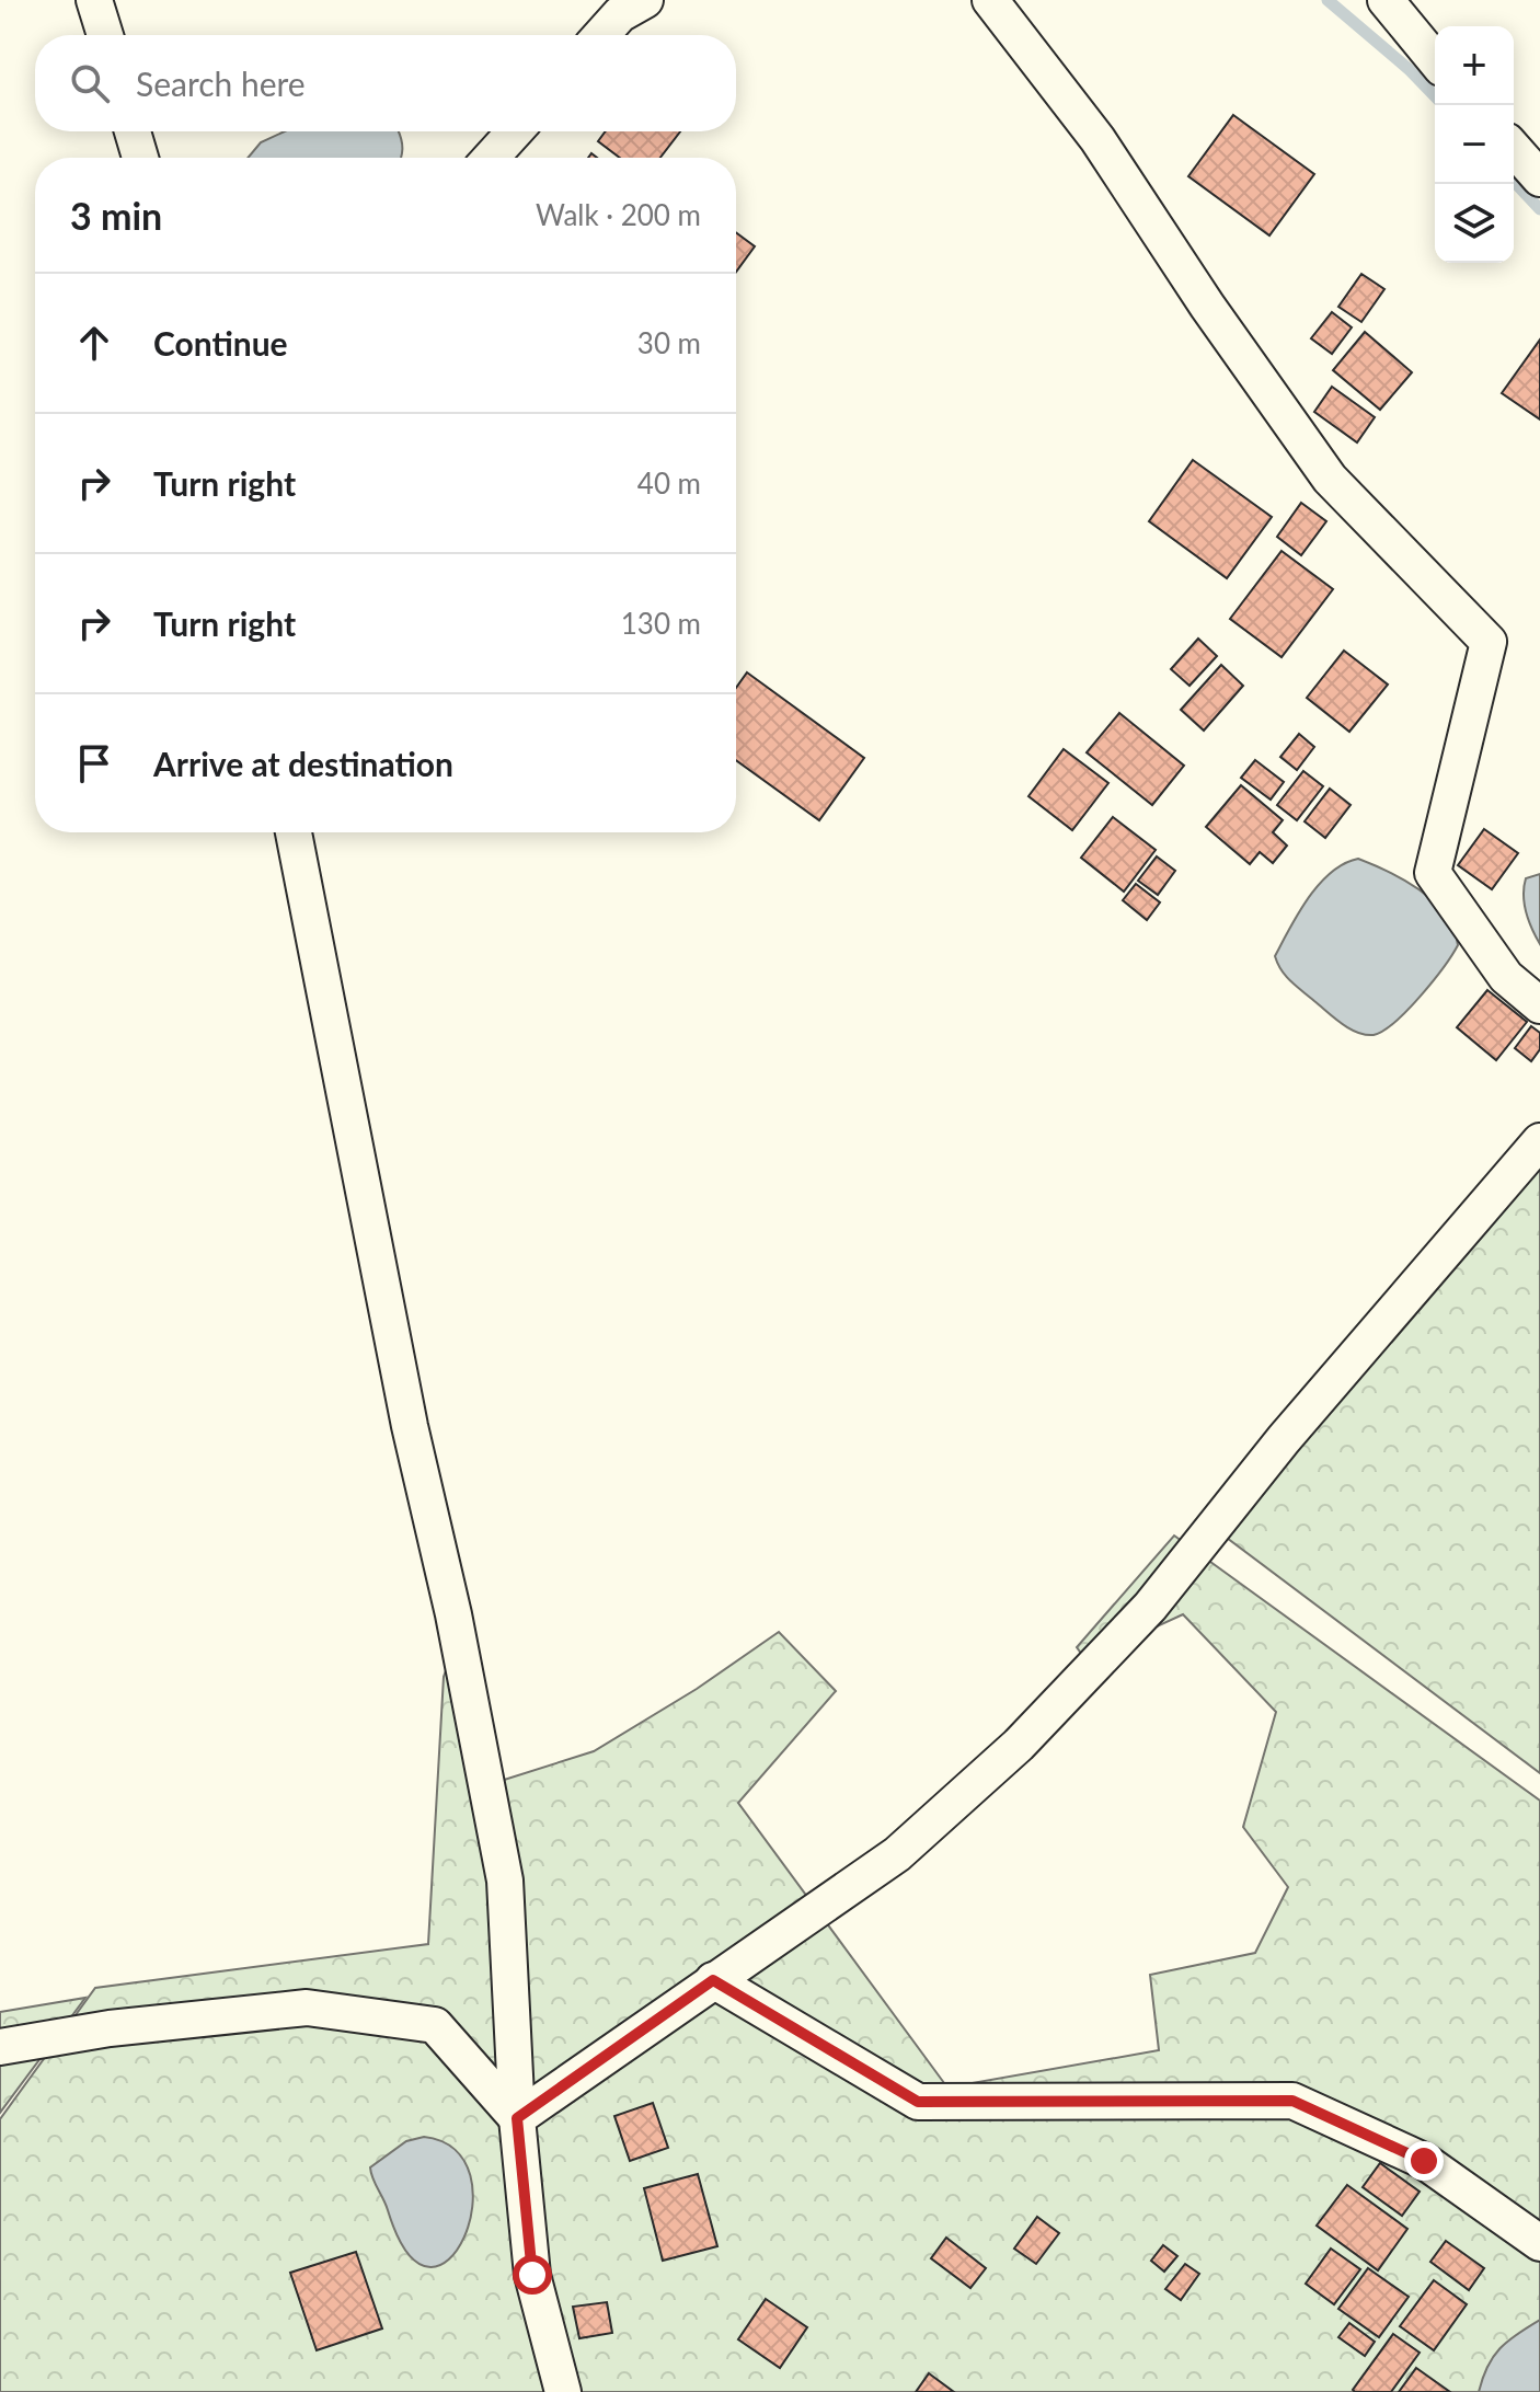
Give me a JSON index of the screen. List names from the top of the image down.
{
  "page": {
    "map_buttons": ["+", "−"],
    "search": "Search here",
    "heading": ["3 min", "Walk · 200 m"],
    "list": [
      ["Continue", "30 m"],
      ["Turn right", "40 m"],
      ["Turn right", "130 m"],
      "Arrive at destination"
    ]
  }
}
